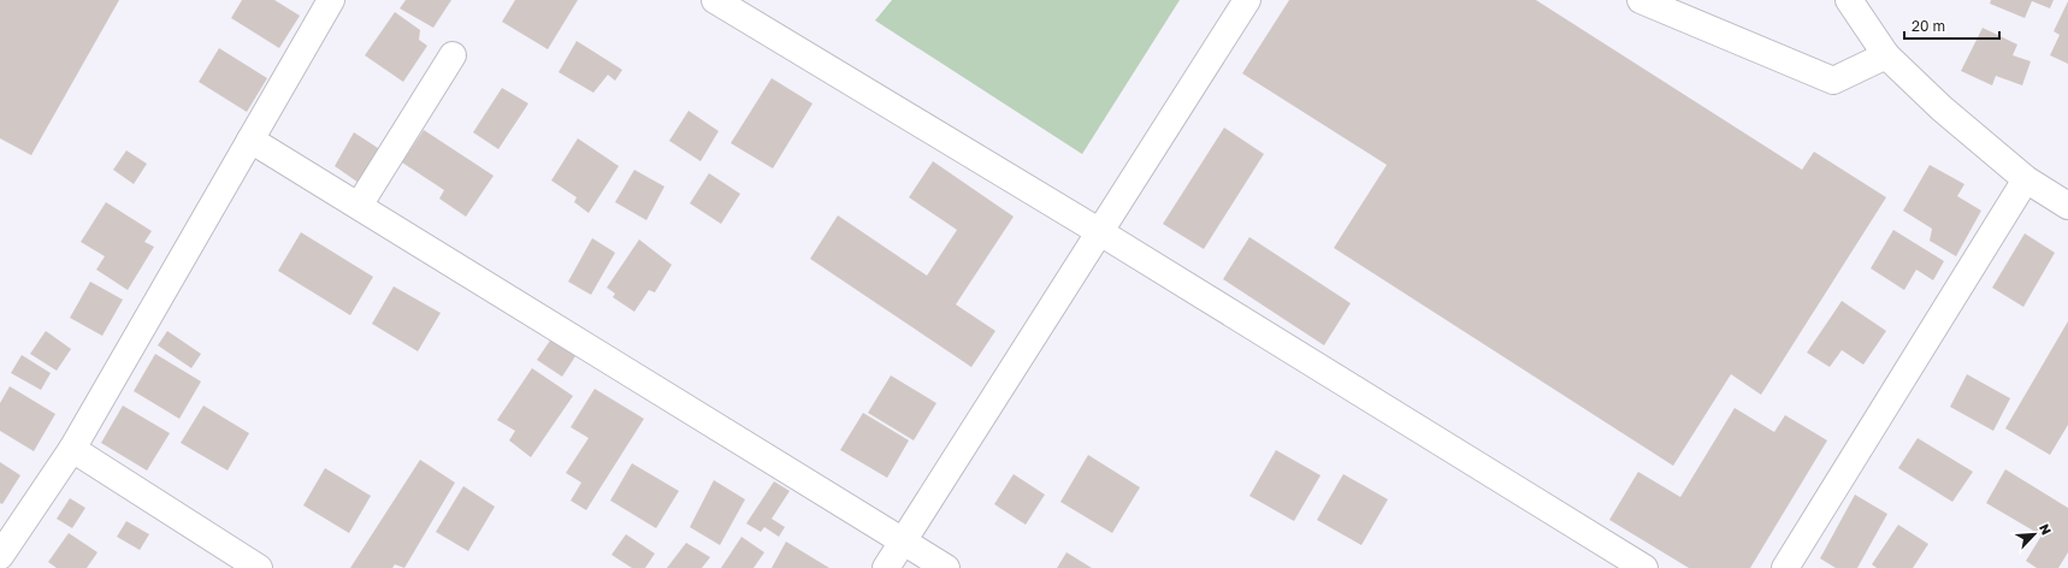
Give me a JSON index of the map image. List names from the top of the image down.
{
  "scale_bar": "20 m",
  "north": "top right"
}
